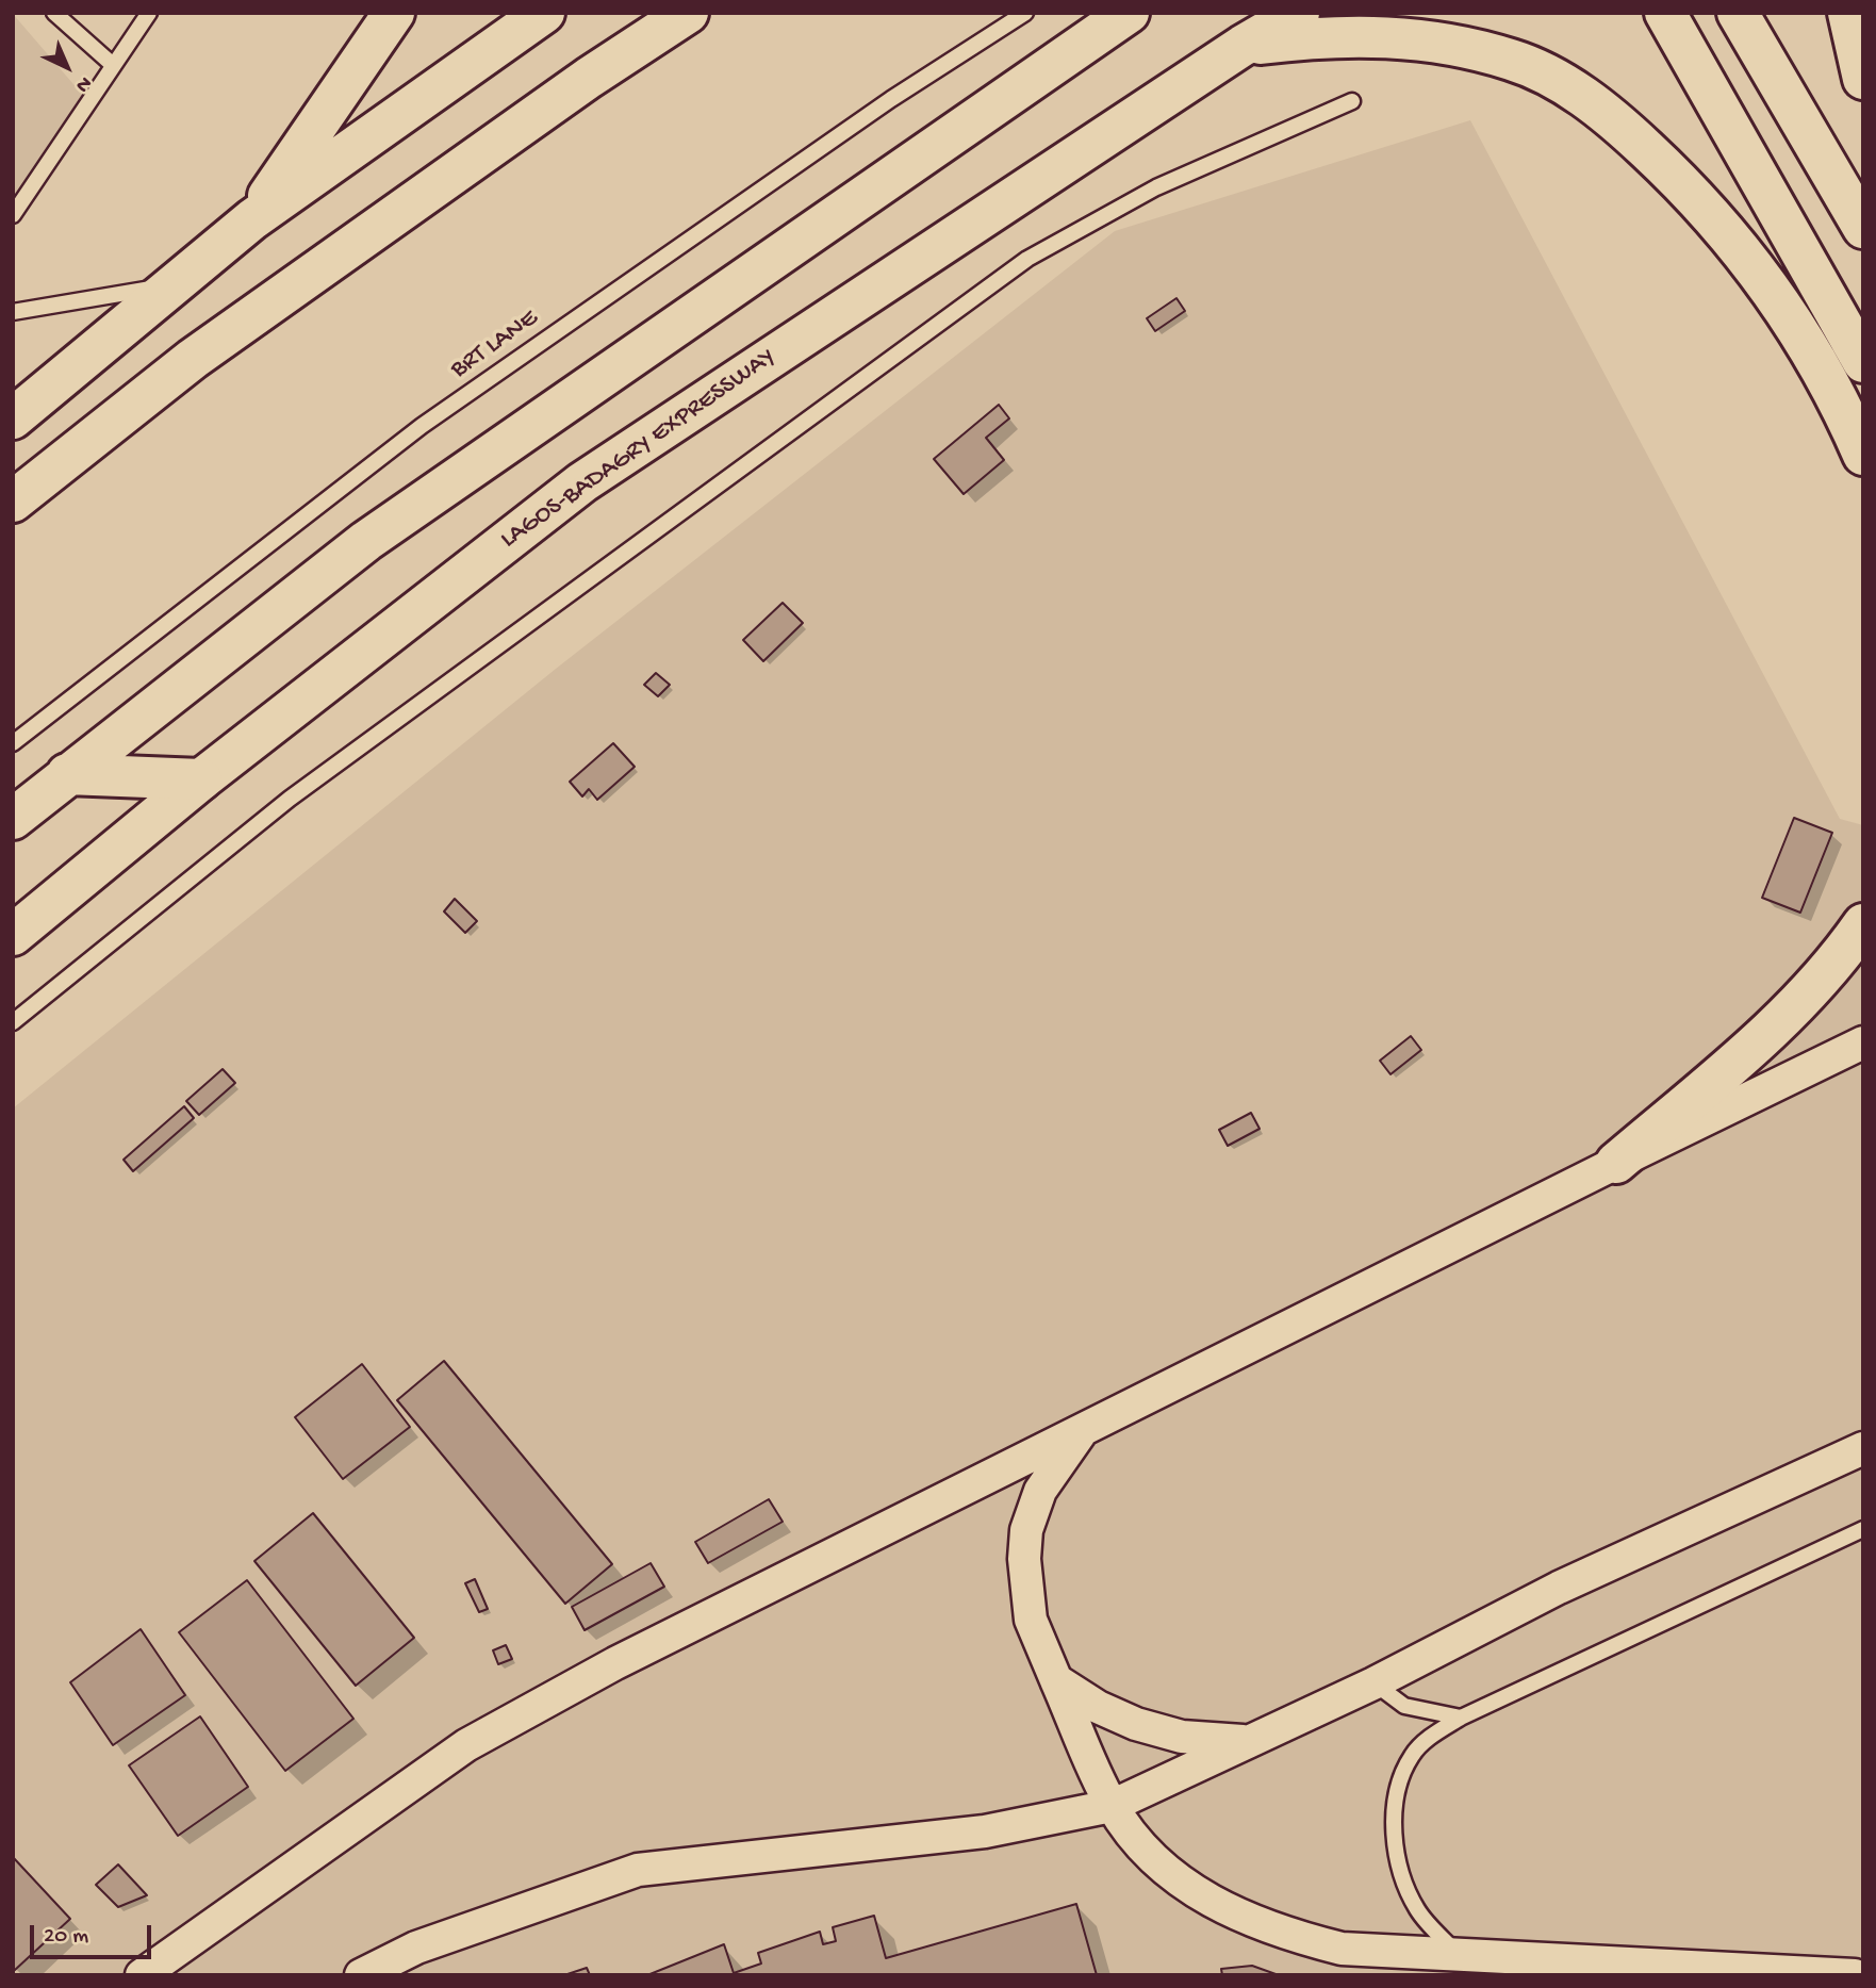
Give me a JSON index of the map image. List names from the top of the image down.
{
  "streets": {
    "main road": ["LAGOS-BADAGRY EXPRESSWAY"],
    "lane": ["BRT LANE"]
  },
  "scale_bar": "20 m",
  "north": "bottom right"
}
